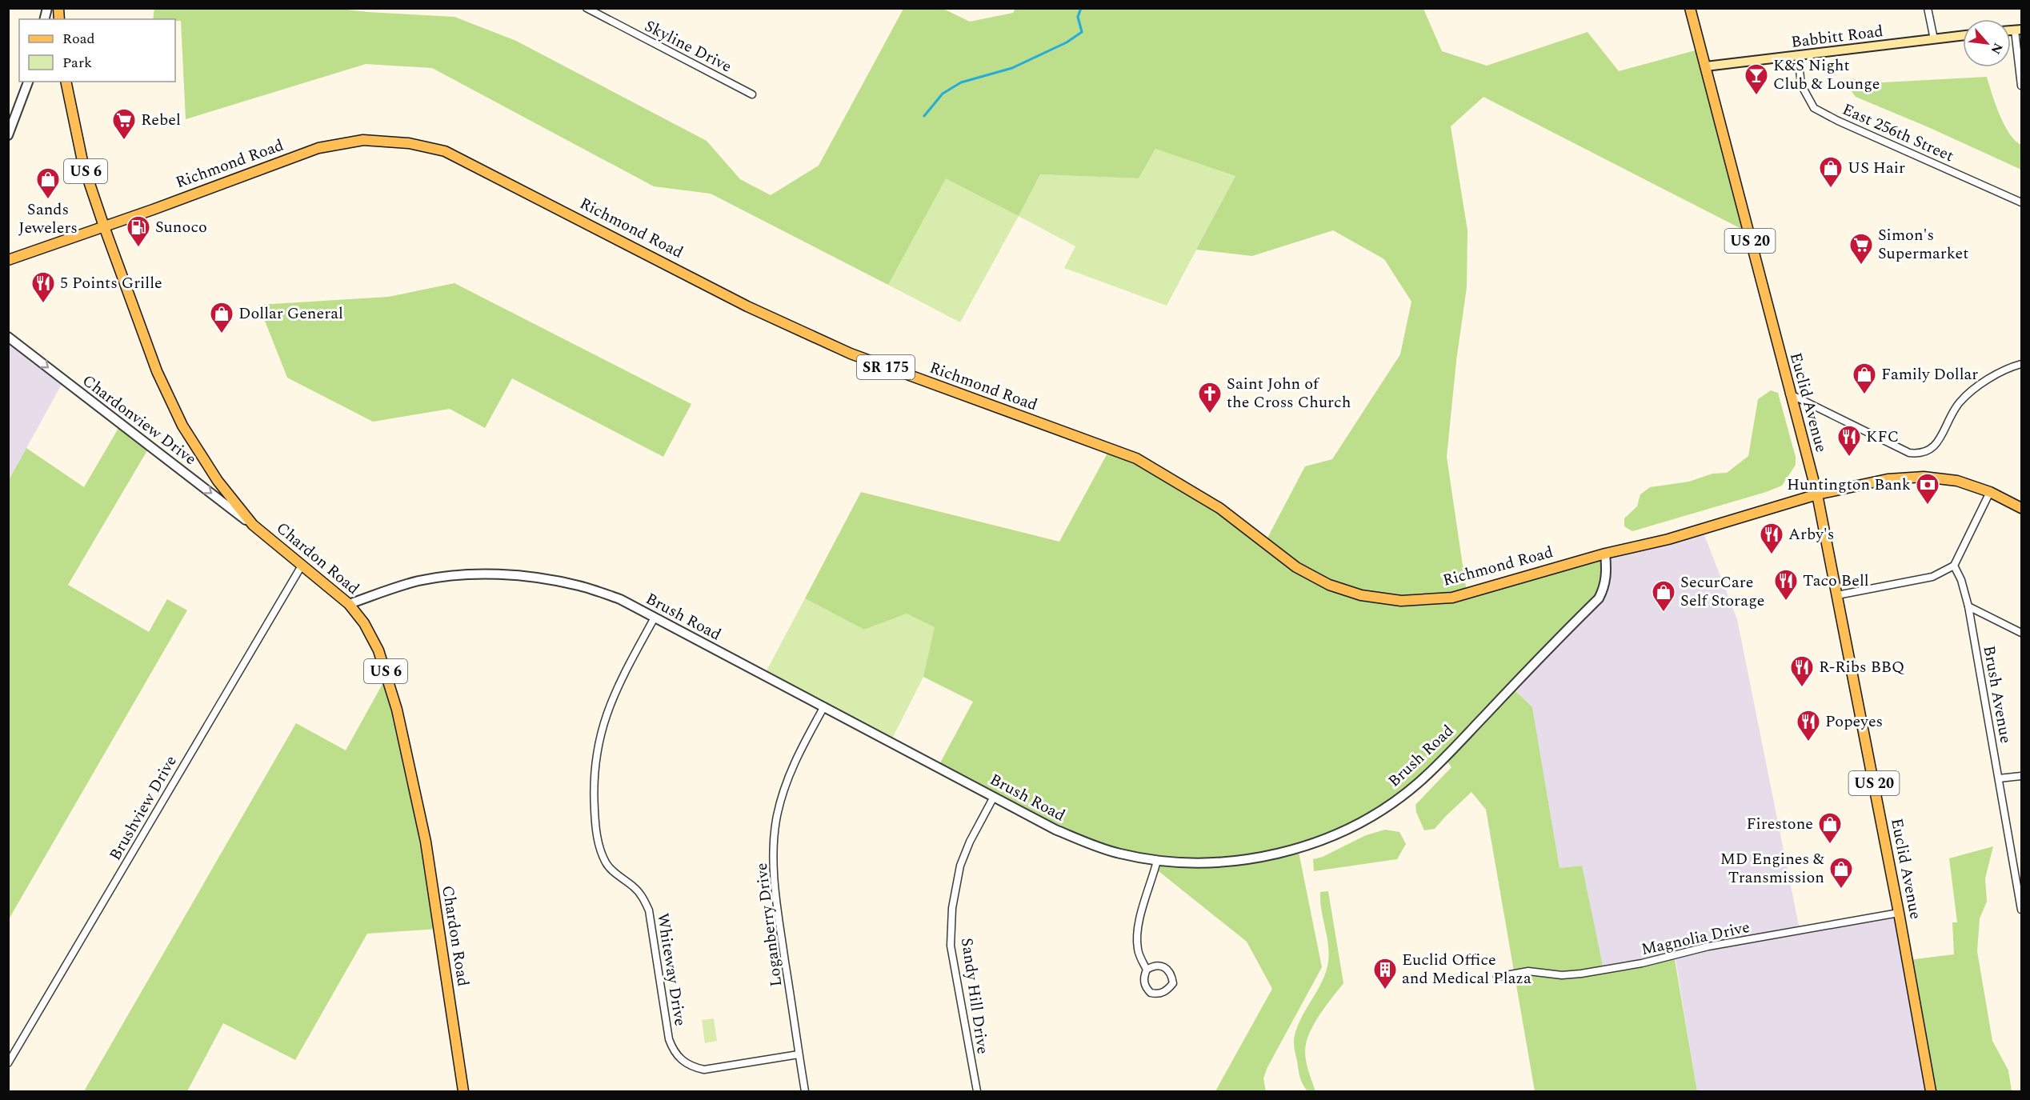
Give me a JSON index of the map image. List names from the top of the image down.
{
  "streets": {
    "main road": [
      "Babbitt Road",
      "Richmond Road",
      "US 6",
      "US 20",
      "SR 175",
      "Euclid Avenue",
      "Chardon Road"
    ],
    "street": [
      "Skyline Drive",
      "East 256th Street",
      "Chardonview Drive",
      "Brush Road",
      "Brush Avenue",
      "Brushview Drive",
      "Loganberry Drive",
      "Magnolia Drive",
      "Whiteway Drive",
      "Sandy Hill Drive"
    ]
  },
  "crossings": [
    ["Babbitt Road", "East 256th Street"],
    ["Babbitt Road", "Euclid Avenue"],
    ["Richmond Road", "SR 175"],
    ["Richmond Road", "Euclid Avenue"],
    ["Richmond Road", "Chardon Road"],
    ["Richmond Road", "Brush Road"],
    ["SR 175", "Euclid Avenue"],
    ["Euclid Avenue", "Magnolia Drive"],
    ["Chardonview Drive", "Chardon Road"],
    ["Chardon Road", "Brush Road"],
    ["Chardon Road", "Brushview Drive"],
    ["Brush Road", "Loganberry Drive"],
    ["Brush Road", "Whiteway Drive"],
    ["Brush Road", "Sandy Hill Drive"],
    ["Loganberry Drive", "Whiteway Drive"]
  ],
  "one_way": ["Chardonview Drive"],
  "places": {
    "bar": ["K&S Night Club & Lounge"],
    "supermarket": ["Rebel", "Simon's Supermarket"],
    "shop": [
      "US Hair",
      "Sands Jewelers",
      "Dollar General",
      "Family Dollar",
      "SecurCare Self Storage",
      "Firestone",
      "MD Engines & Transmission"
    ],
    "fuel station": ["Sunoco"],
    "restaurant": [
      "5 Points Grille",
      "KFC",
      "Arby's",
      "Taco Bell",
      "R-Ribs BBQ",
      "Popeyes"
    ],
    "church": ["Saint John of the Cross Church"],
    "bank": ["Huntington Bank"],
    "building": ["Euclid Office and Medical Plaza"]
  },
  "legend": ["Road", "Park"],
  "north": "bottom right"
}
